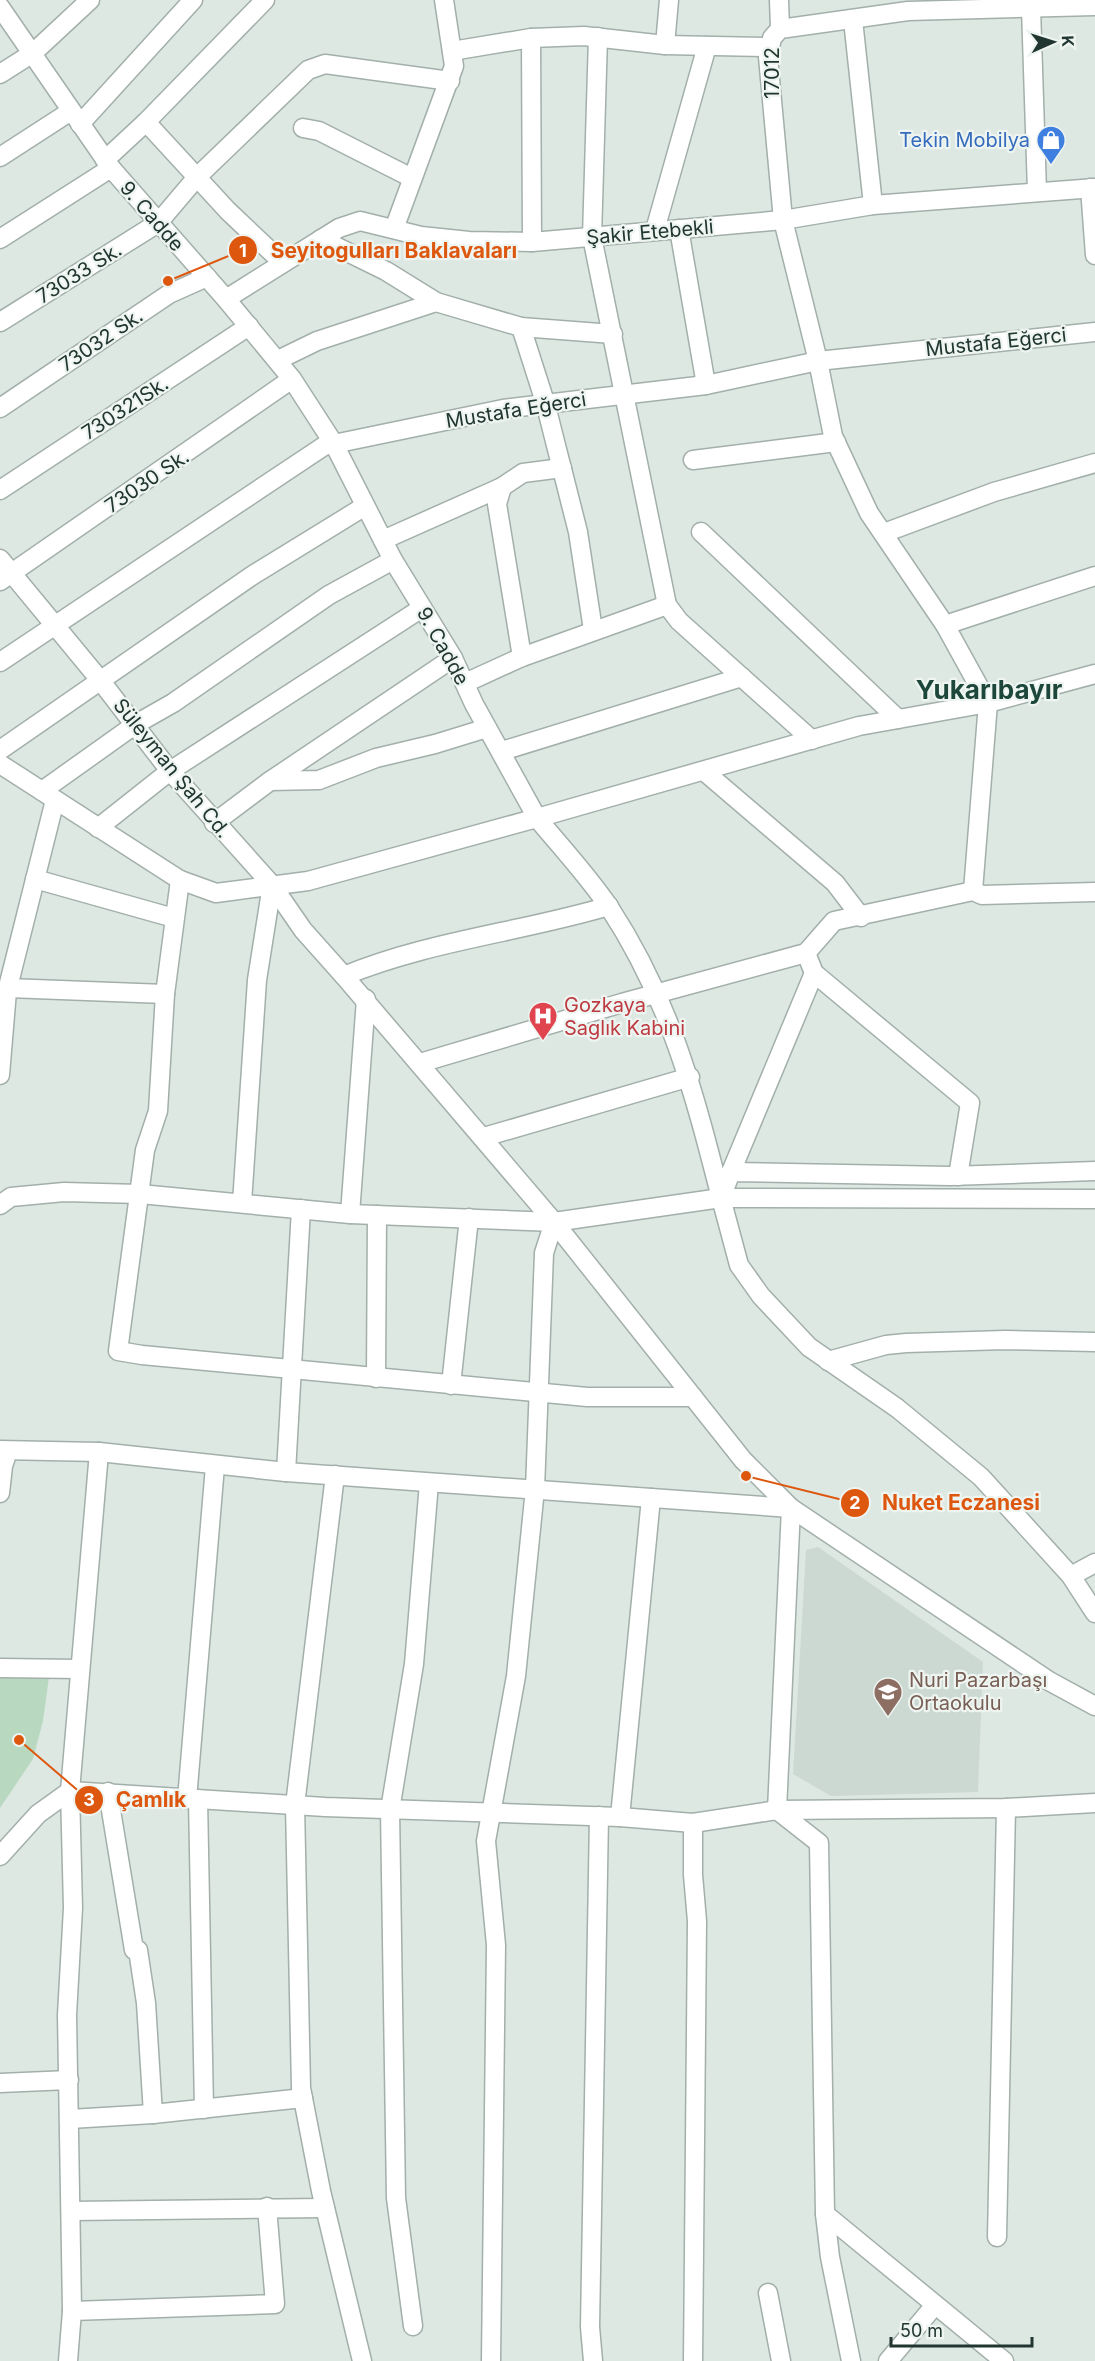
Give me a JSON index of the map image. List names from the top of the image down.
{
  "streets": {
    "street": [
      "17012",
      "9. Cadde",
      "Şakir Etebekli",
      "73033 Sk.",
      "73032 Sk.",
      "Mustafa Eğerci",
      "730321Sk.",
      "73030 Sk.",
      "Süleyman Şah Cd."
    ]
  },
  "crossings": [
    ["17012", "Şakir Etebekli"],
    ["17012", "Mustafa Eğerci"],
    ["9. Cadde", "Şakir Etebekli"],
    ["9. Cadde", "73033 Sk."],
    ["9. Cadde", "73032 Sk."],
    ["9. Cadde", "Mustafa Eğerci"],
    ["9. Cadde", "730321Sk."],
    ["9. Cadde", "73030 Sk."],
    ["Mustafa Eğerci", "Süleyman Şah Cd."],
    ["73030 Sk.", "Süleyman Şah Cd."]
  ],
  "districts": ["Yukarıbayır"],
  "places": {
    "shop": ["Tekin Mobilya"],
    "other": ["Seyitogulları Baklavaları", "Nuket Eczanesi", "Çamlık"],
    "hospital": ["Gozkaya Saglık Kabini"],
    "school or university": ["Nuri Pazarbaşı Ortaokulu"]
  },
  "scale_bar": "50 m",
  "north": "right"
}
